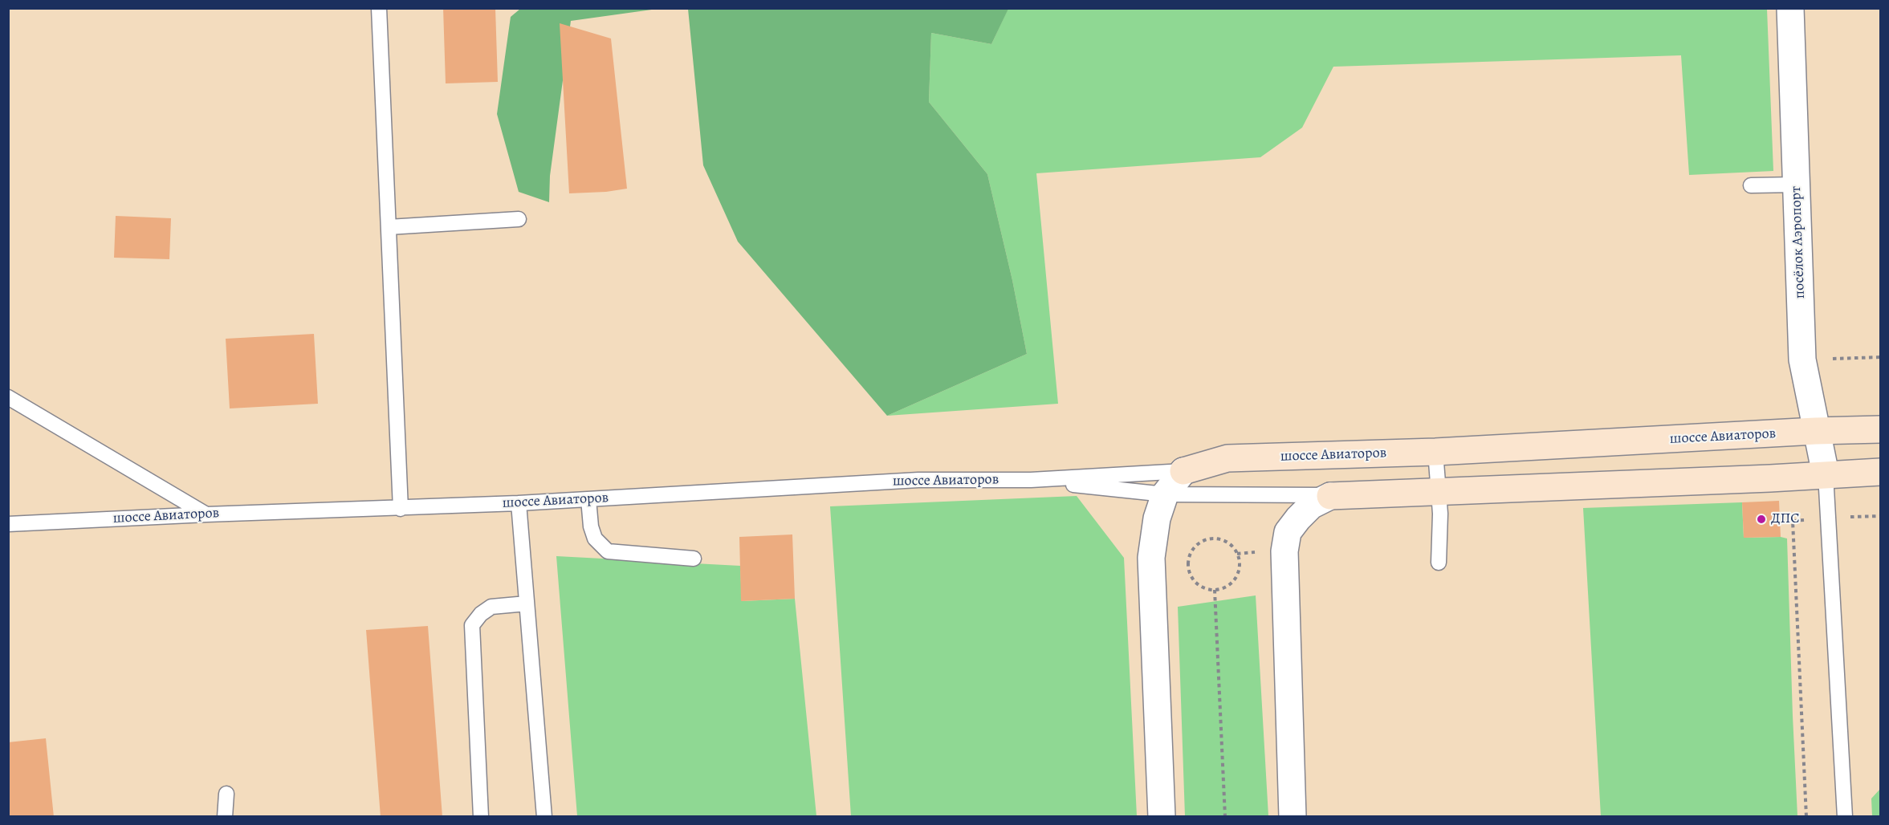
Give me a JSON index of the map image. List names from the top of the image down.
{
  "streets": {
    "main road": ["шоссе Авиаторов"],
    "street": ["посёлок Аэропорт"]
  },
  "crossings": [
    ["посёлок Аэропорт", "шоссе Авиаторов"]
  ],
  "places": ["ДПС"]
}
